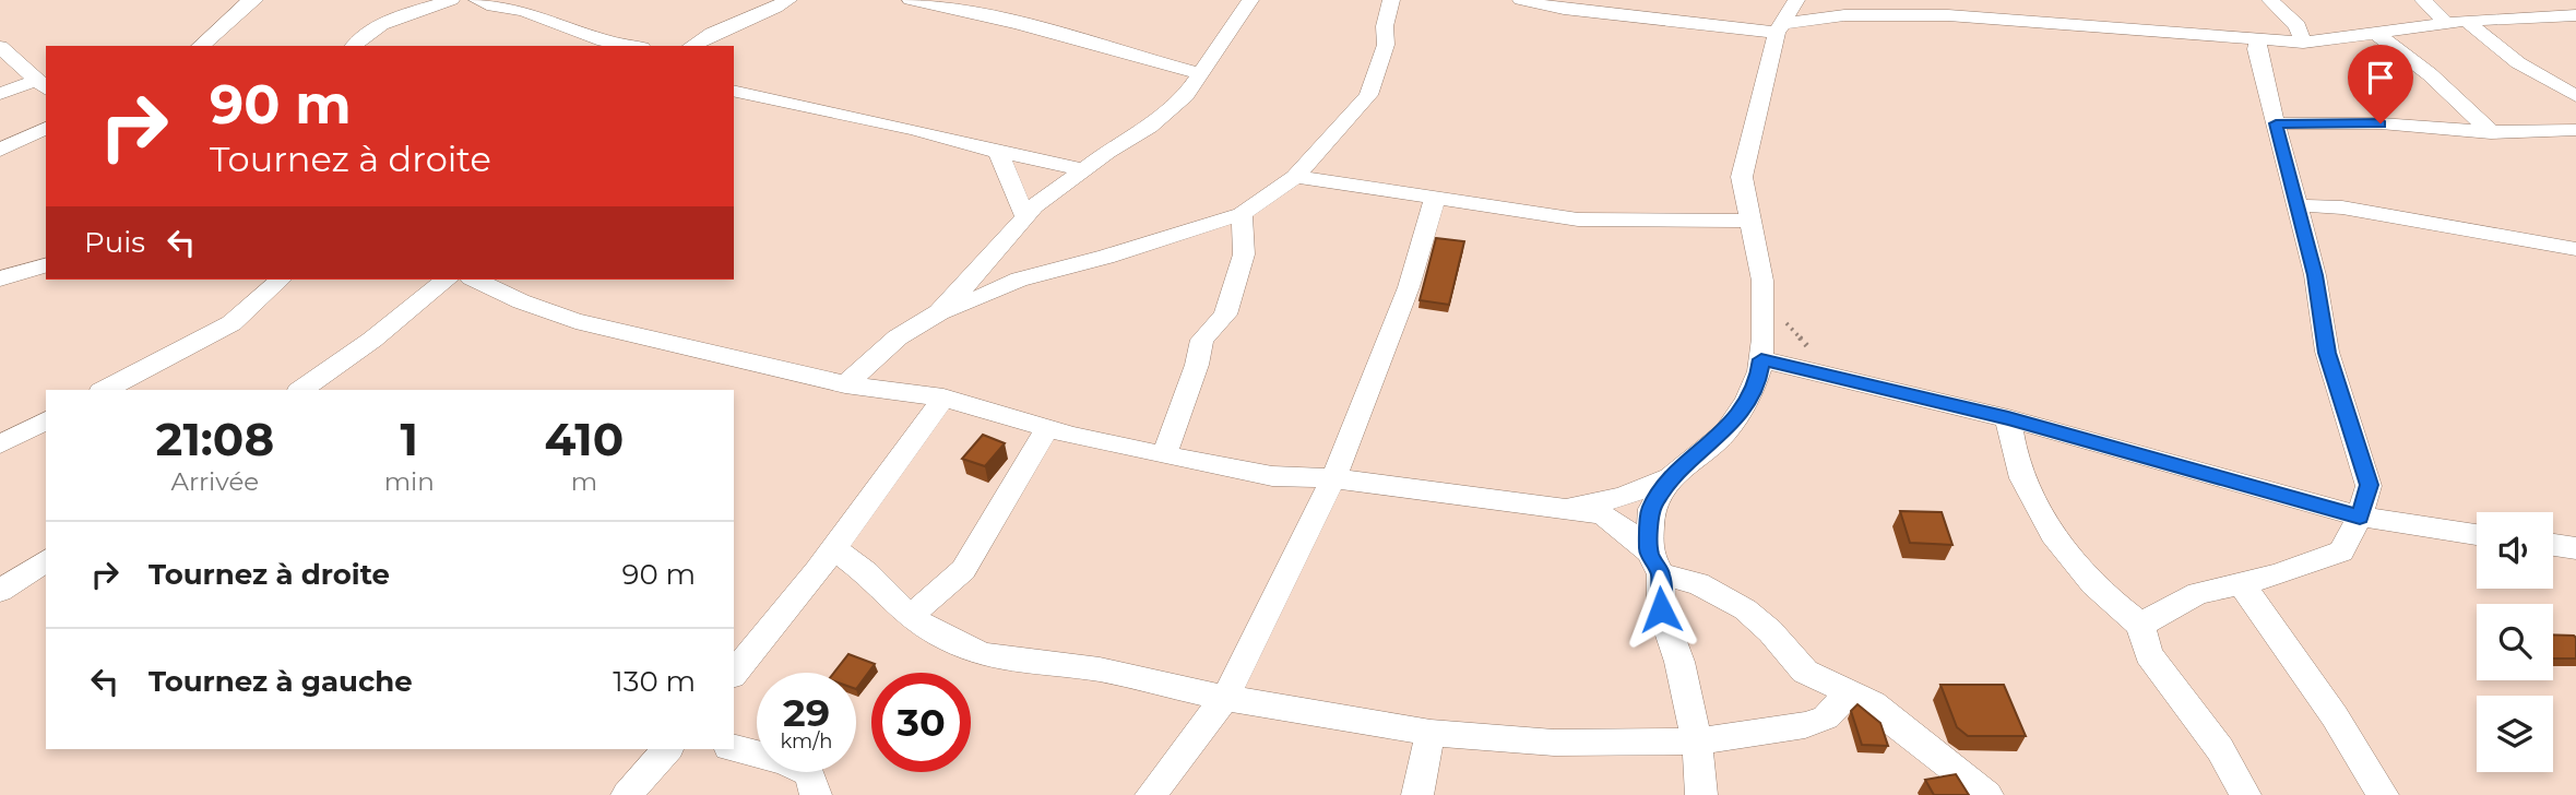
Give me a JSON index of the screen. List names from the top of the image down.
{
  "page": {
    "turn": ["90 m", "Tournez à droite"],
    "then": "Puis",
    "eta": [
      "21:08",
      "Arrivée",
      "1",
      "min",
      "410",
      "m"
    ],
    "list": [
      {
        "name": "Tournez à droite",
        "value": "90 m"
      },
      {
        "name": "Tournez à gauche",
        "value": "130 m"
      }
    ],
    "speed": "29 km/h",
    "limit": "30"
  }
}
